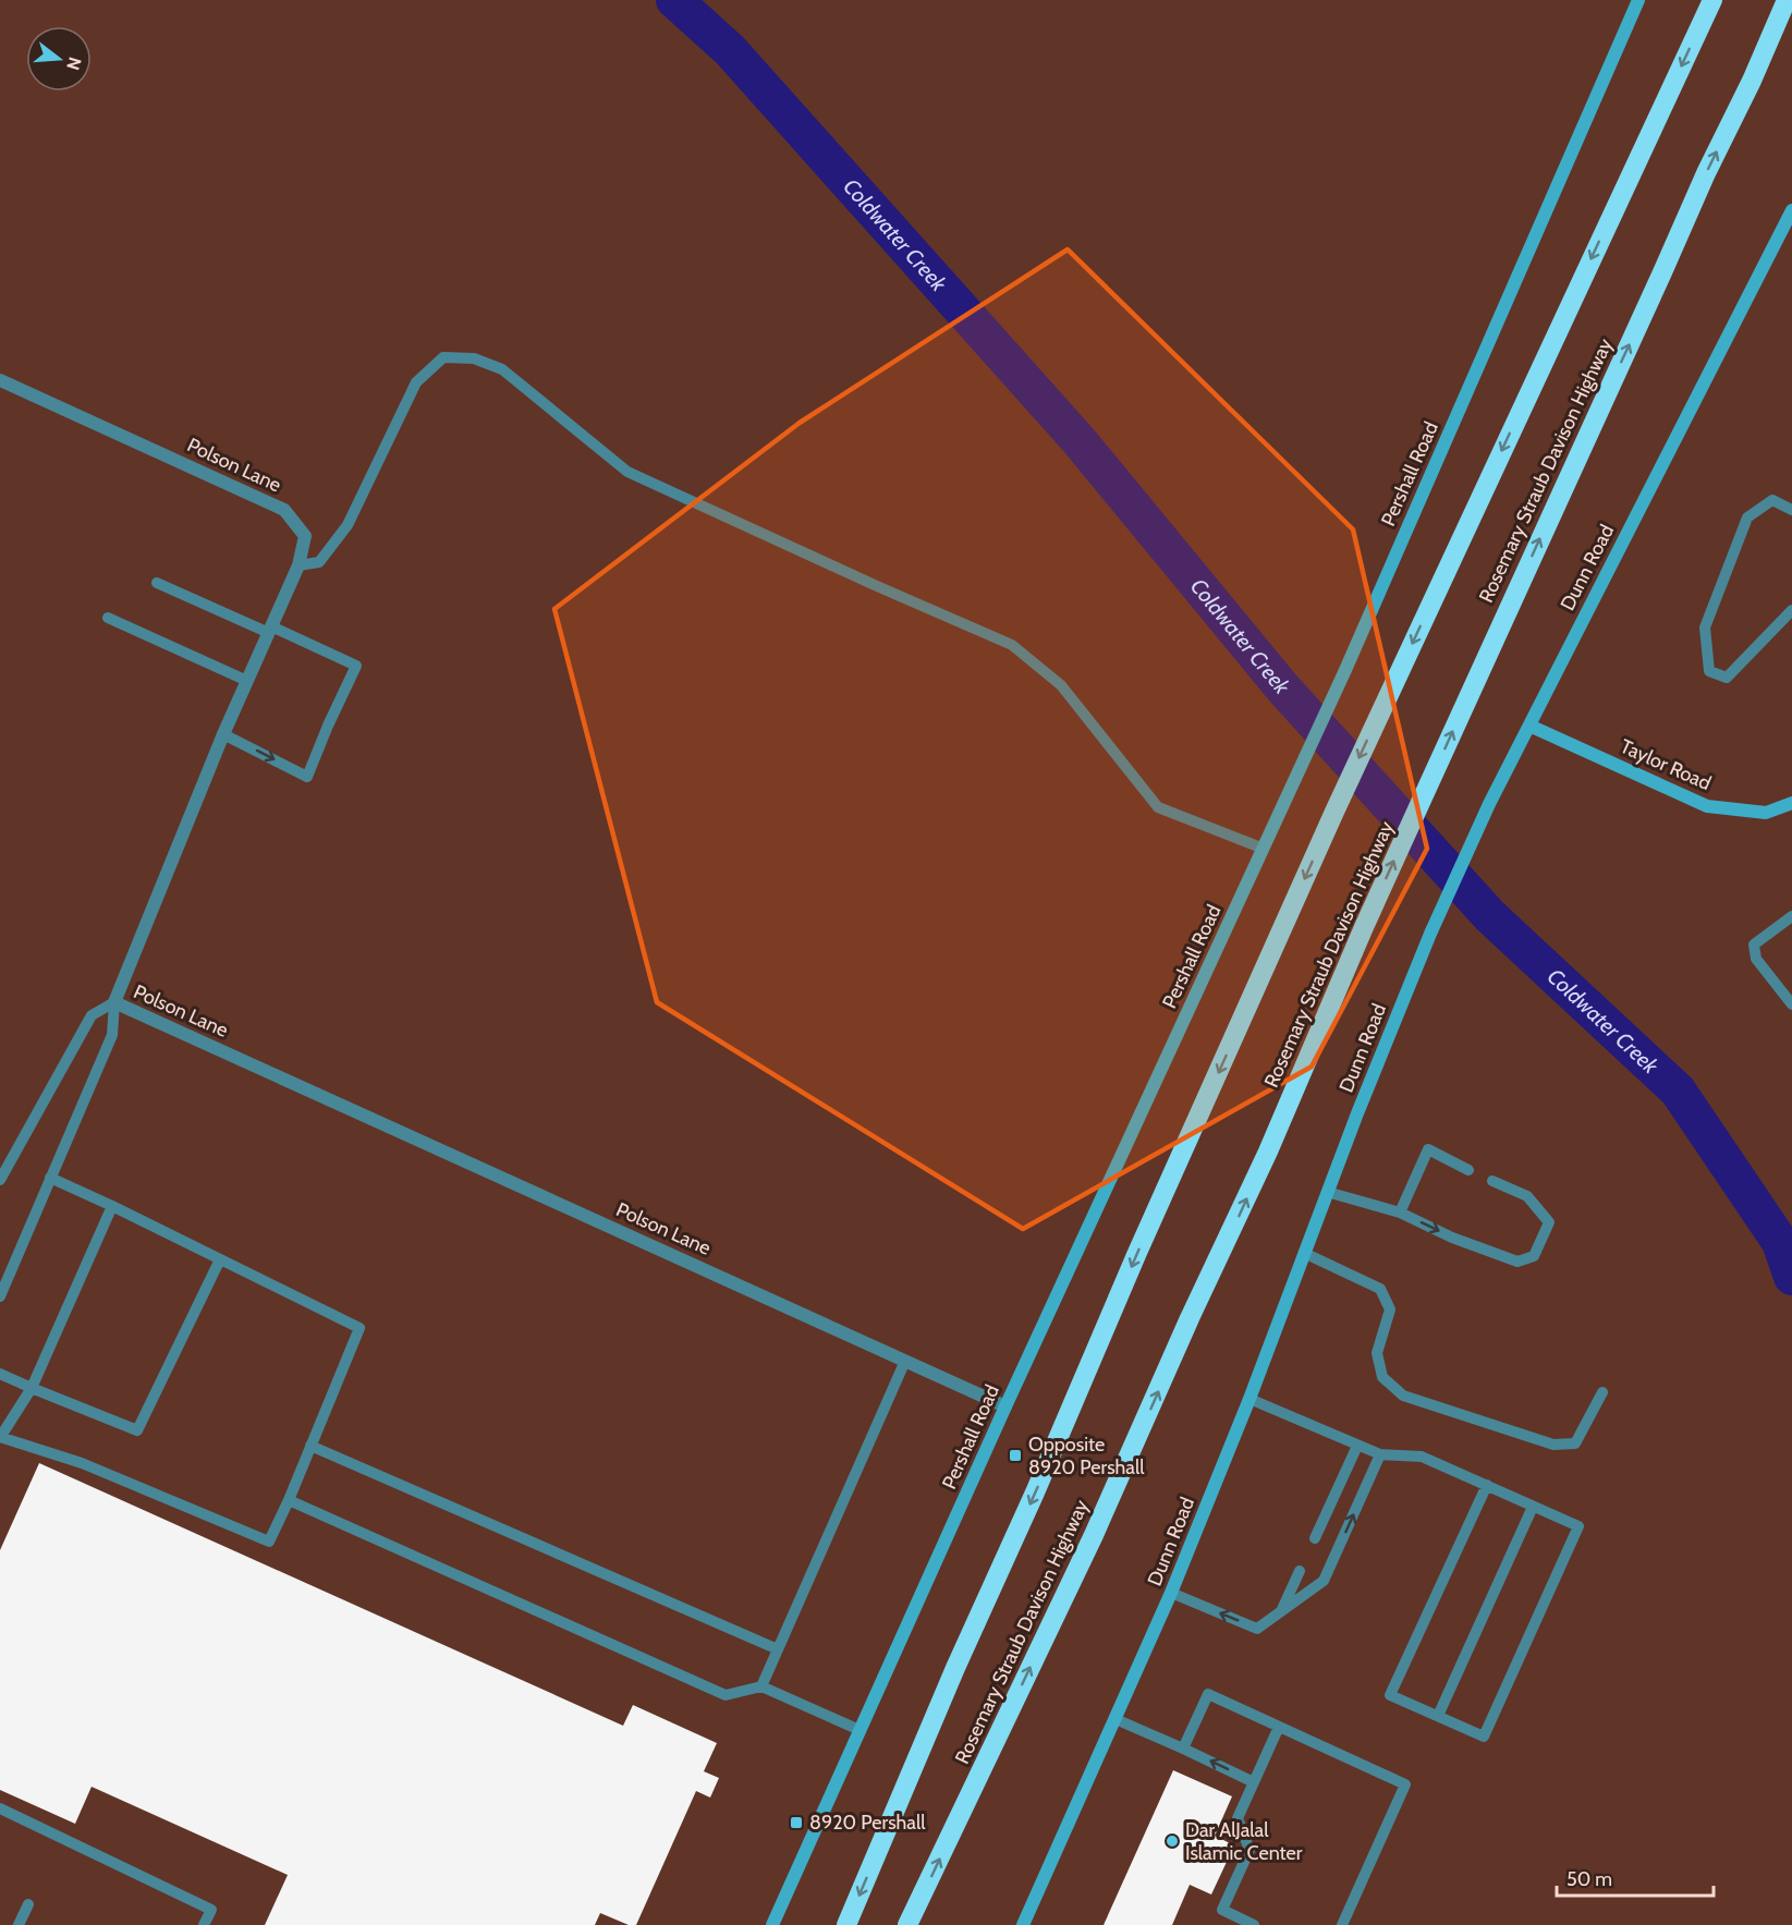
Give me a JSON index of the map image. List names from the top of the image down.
{
  "streets": {
    "highway": ["Rosemary Straub Davison Highway"],
    "street": [
      "Polson Lane",
      "Pershall Road",
      "Dunn Road",
      "Taylor Road"
    ]
  },
  "crossings": [
    ["Polson Lane", "Pershall Road"],
    ["Dunn Road", "Taylor Road"]
  ],
  "water": ["Coldwater Creek"],
  "places": {
    "transit": ["Opposite 8920 Pershall", "8920 Pershall"],
    "other": ["Dar AlJalal Islamic Center"]
  },
  "scale_bar": "50 m",
  "north": "right"
}
